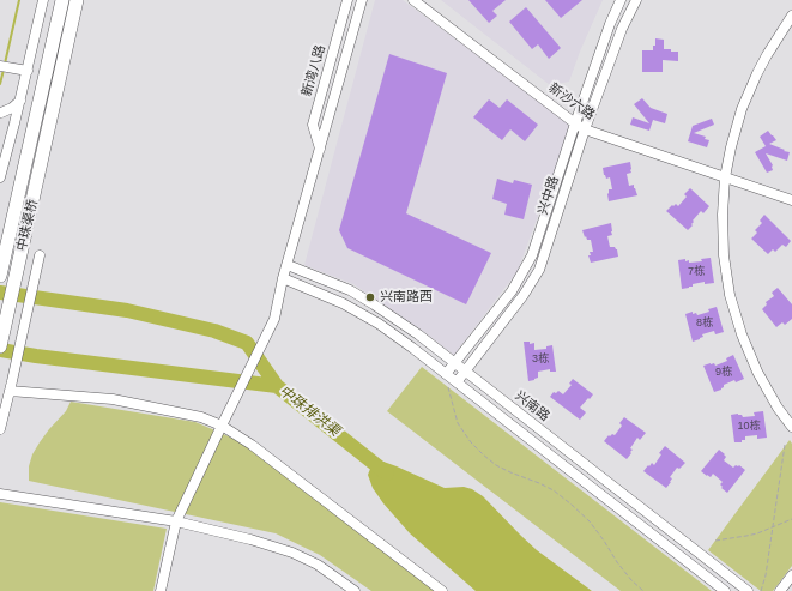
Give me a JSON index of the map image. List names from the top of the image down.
{
  "streets": {
    "highway": ["中珠渠桥"],
    "street": [
      "新湾八路",
      "新沙六路",
      "兴中路",
      "兴南路"
    ]
  },
  "crossings": [
    ["新湾八路", "兴南路"],
    ["新沙六路", "兴中路"],
    ["兴中路", "兴南路"]
  ],
  "water": ["中珠排洪渠"],
  "places": ["兴南路西"],
  "house_numbers": [
    "7栋",
    "8栋",
    "3栋",
    "9栋",
    "10栋"
  ]
}
